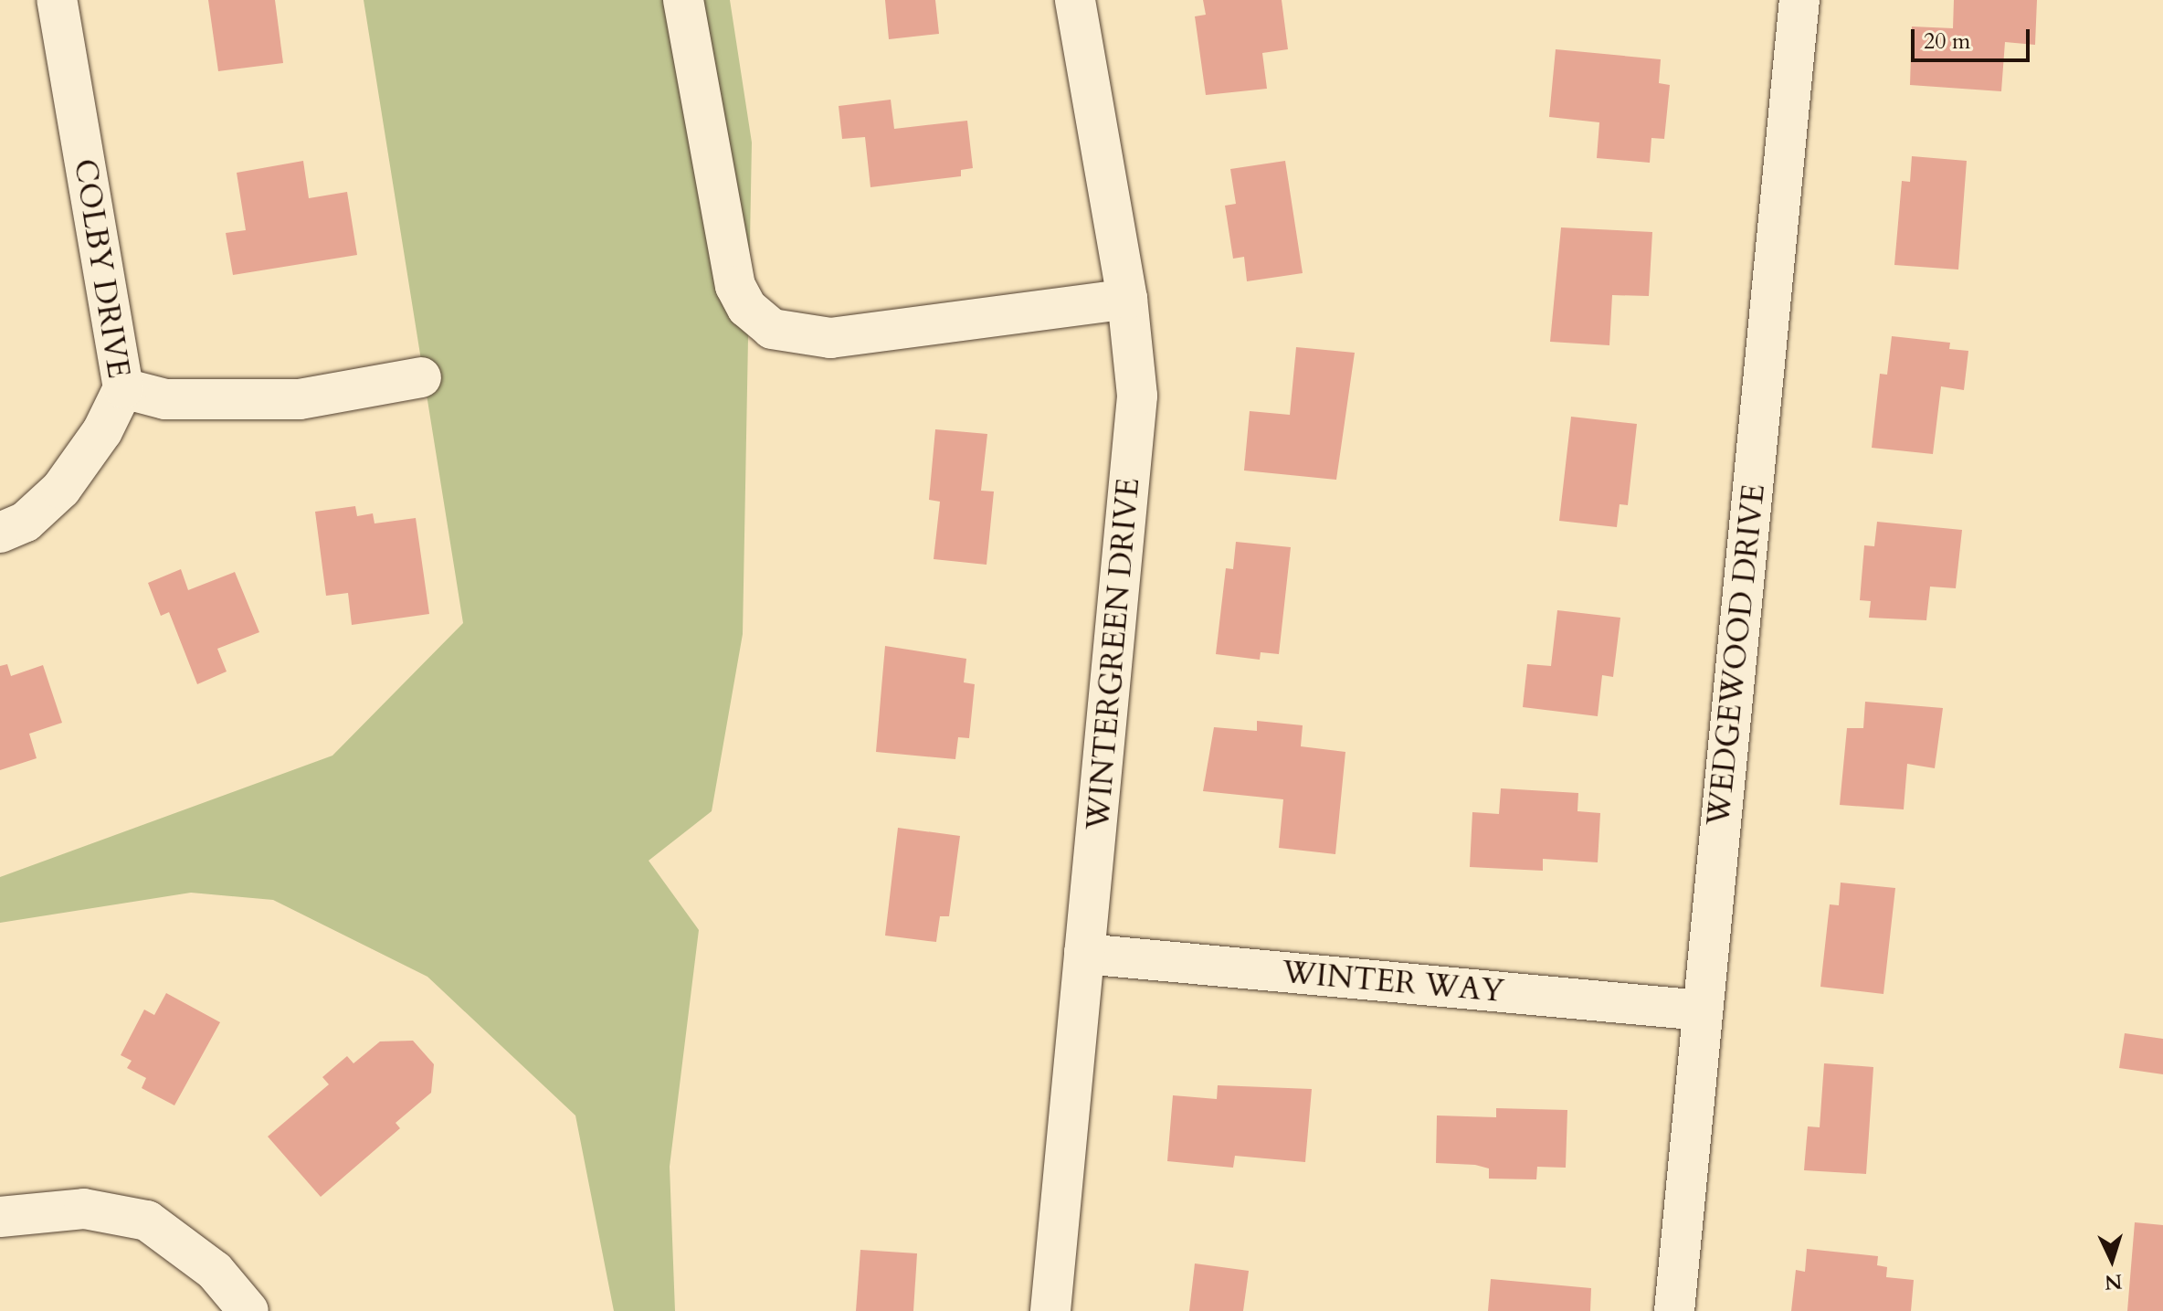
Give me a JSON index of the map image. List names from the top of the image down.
{
  "streets": {
    "street": [
      "COLBY DRIVE",
      "WINTERGREEN DRIVE",
      "WEDGEWOOD DRIVE",
      "WINTER WAY"
    ]
  },
  "crossings": [
    ["WINTERGREEN DRIVE", "WINTER WAY"],
    ["WEDGEWOOD DRIVE", "WINTER WAY"]
  ],
  "scale_bar": "20 m",
  "north": "bottom"
}
